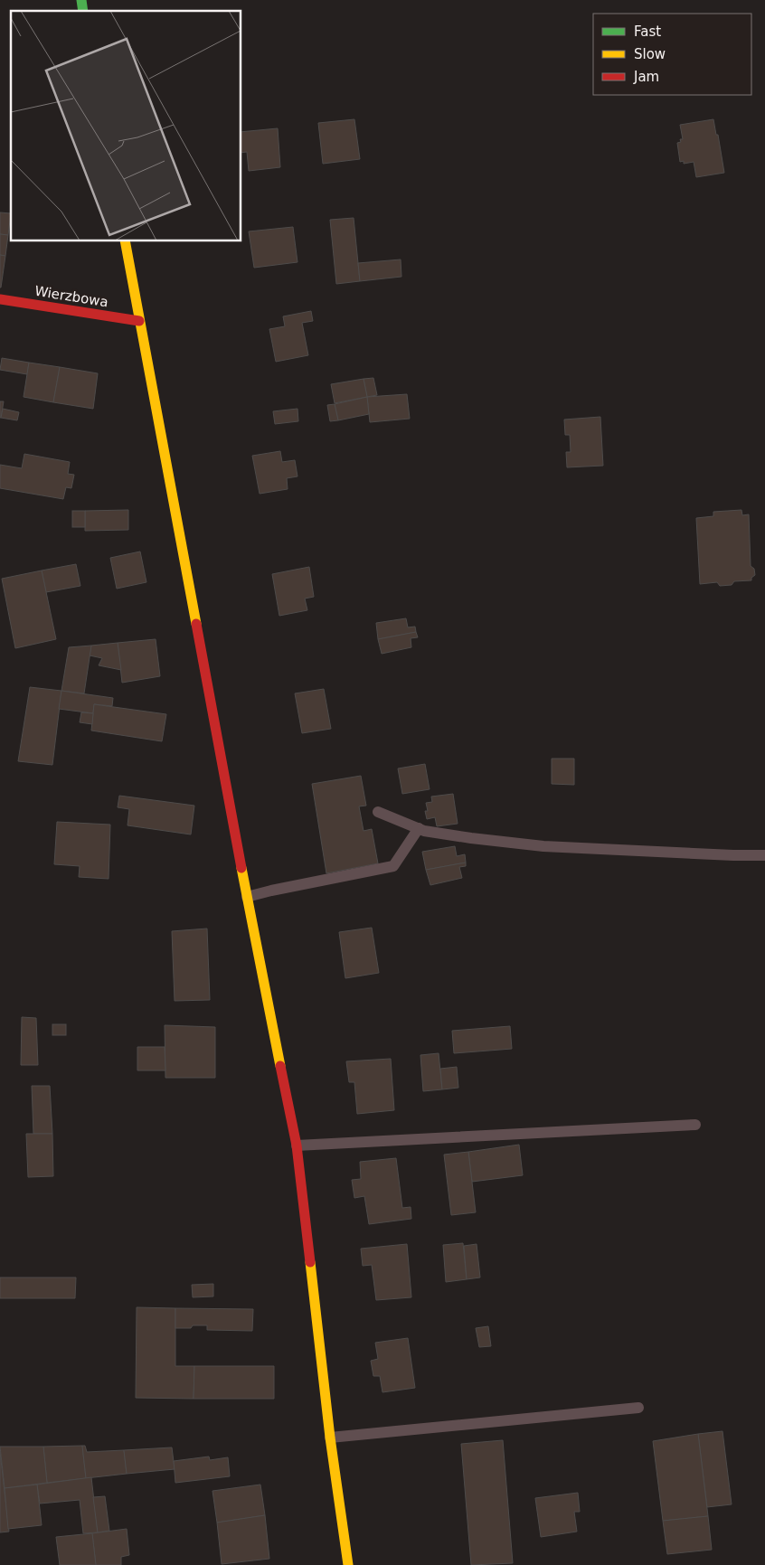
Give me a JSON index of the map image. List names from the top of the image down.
{
  "streets": {
    "main road": ["Wierzbowa"]
  },
  "legend": ["Fast", "Slow", "Jam"]
}
